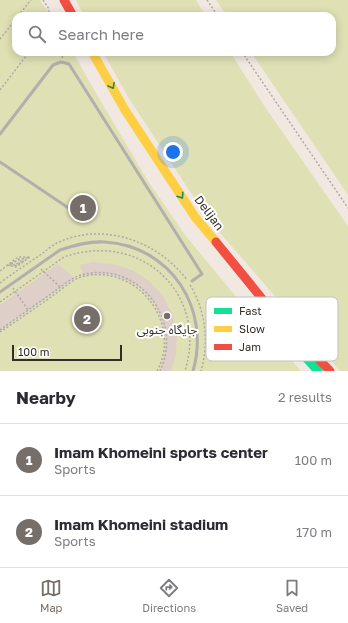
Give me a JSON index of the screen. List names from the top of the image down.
{
  "streets": {
    "main road": ["Delijan"]
  },
  "one_way": ["Delijan"],
  "places": ["جایگاه جنوبی"],
  "legend": ["Fast", "Slow", "Jam"],
  "scale_bar": "100 m",
  "page": {
    "search": "Search here",
    "pins": ["1", "2"],
    "scale": "100 m",
    "heading": ["Nearby", "2 results"],
    "list": [
      {
        "mark": "1",
        "name": "Imam Khomeini sports center",
        "note": "Sports",
        "value": "100 m"
      },
      {
        "mark": "2",
        "name": "Imam Khomeini stadium",
        "note": "Sports",
        "value": "170 m"
      }
    ],
    "nav": ["Map", "Directions", "Saved"]
  }
}
